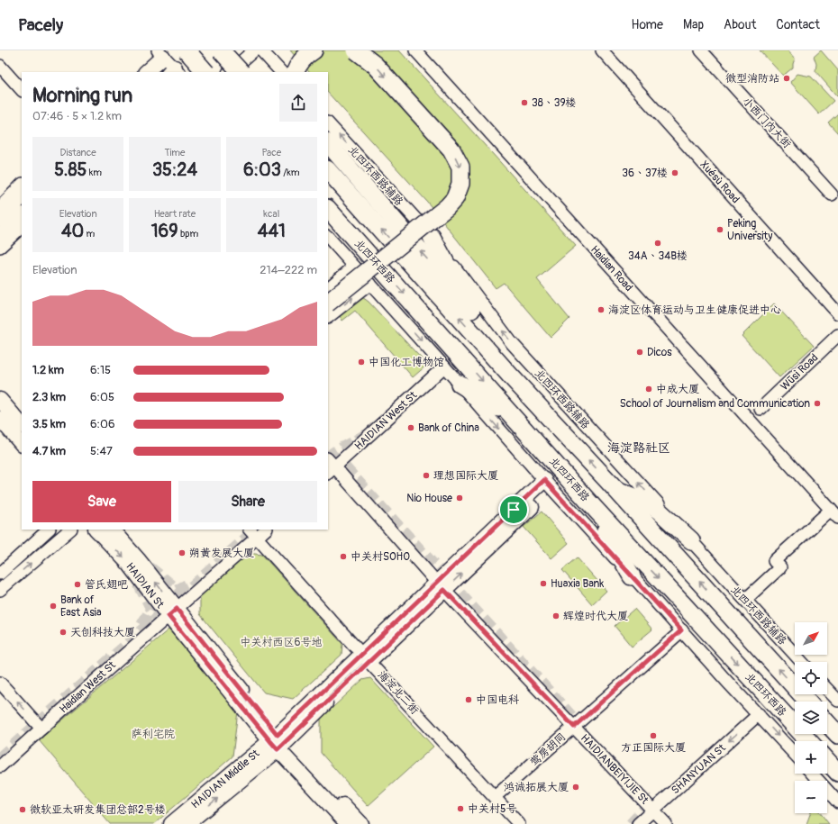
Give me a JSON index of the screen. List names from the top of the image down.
{
  "streets": {
    "highway": ["北四环西路"],
    "main road": ["HAIDIAN St", "HAIDIAN Middle St"],
    "street": [
      "小西门内大街",
      "北四环西路辅路",
      "Xuésù Road",
      "Haidian Road",
      "Wūsì Road",
      "HAIDIAN West St",
      "Haidian West St",
      "海淀北二街",
      "莺房胡同",
      "HAIDIANBEIYIJIE St",
      "SHANYUAN St"
    ]
  },
  "crossings": [
    ["HAIDIAN West St", "HAIDIANBEIYIJIE St"],
    ["HAIDIAN St", "Haidian West St"],
    ["HAIDIAN St", "HAIDIAN Middle St"],
    ["海淀北二街", "莺房胡同"],
    ["海淀北二街", "HAIDIAN Middle St"],
    ["莺房胡同", "HAIDIANBEIYIJIE St"],
    ["HAIDIANBEIYIJIE St", "SHANYUAN St"],
    ["HAIDIANBEIYIJIE St", "HAIDIAN Middle St"]
  ],
  "one_way": ["SHANYUAN St"],
  "districts": ["海淀路社区"],
  "parks": ["中关村西区6号地", "萨利宅院"],
  "places": [
    "微型消防站",
    "38、39楼",
    "36、37楼",
    "Peking University",
    "34A、34B楼",
    "海淀区体育运动与卫生健康促进中心",
    "Dicos",
    "中国化工博物馆",
    "中成大厦",
    "School of Journalism and Communication",
    "Bank of China",
    "理想国际大厦",
    "Nio House",
    "朔黄发展大厦",
    "中关村SOHO",
    "Huaxia Bank",
    "管氏翅吧",
    "Bank of East Asia",
    "辉煌时代大厦",
    "天创科技大厦",
    "中国电科",
    "方正国际大厦",
    "鸿诚拓展大厦",
    "中关村5号",
    "微软亚太研发集团总部2号楼"
  ],
  "north": "top right",
  "page": {
    "header": "Pacely",
    "nav": [
      "Home",
      "Map",
      "About",
      "Contact"
    ],
    "heading": ["Morning run", "07:46 · 5 × 1.2 km"],
    "stats": [
      ["Distance", "5.85 km"],
      ["Time", "35:24"],
      ["Pace", "6:03 /km"],
      ["Elevation", "40 m"],
      ["Heart rate", "169 bpm"],
      ["kcal", "441"]
    ],
    "chart": ["Elevation", "214–222 m"],
    "list": [
      {
        "name": "1.2 km",
        "note": "6:15"
      },
      {
        "name": "2.3 km",
        "note": "6:05"
      },
      {
        "name": "3.5 km",
        "note": "6:06"
      },
      {
        "name": "4.7 km",
        "note": "5:47"
      }
    ],
    "buttons": ["Save", "Share"],
    "map_buttons": ["+", "−"]
  }
}
